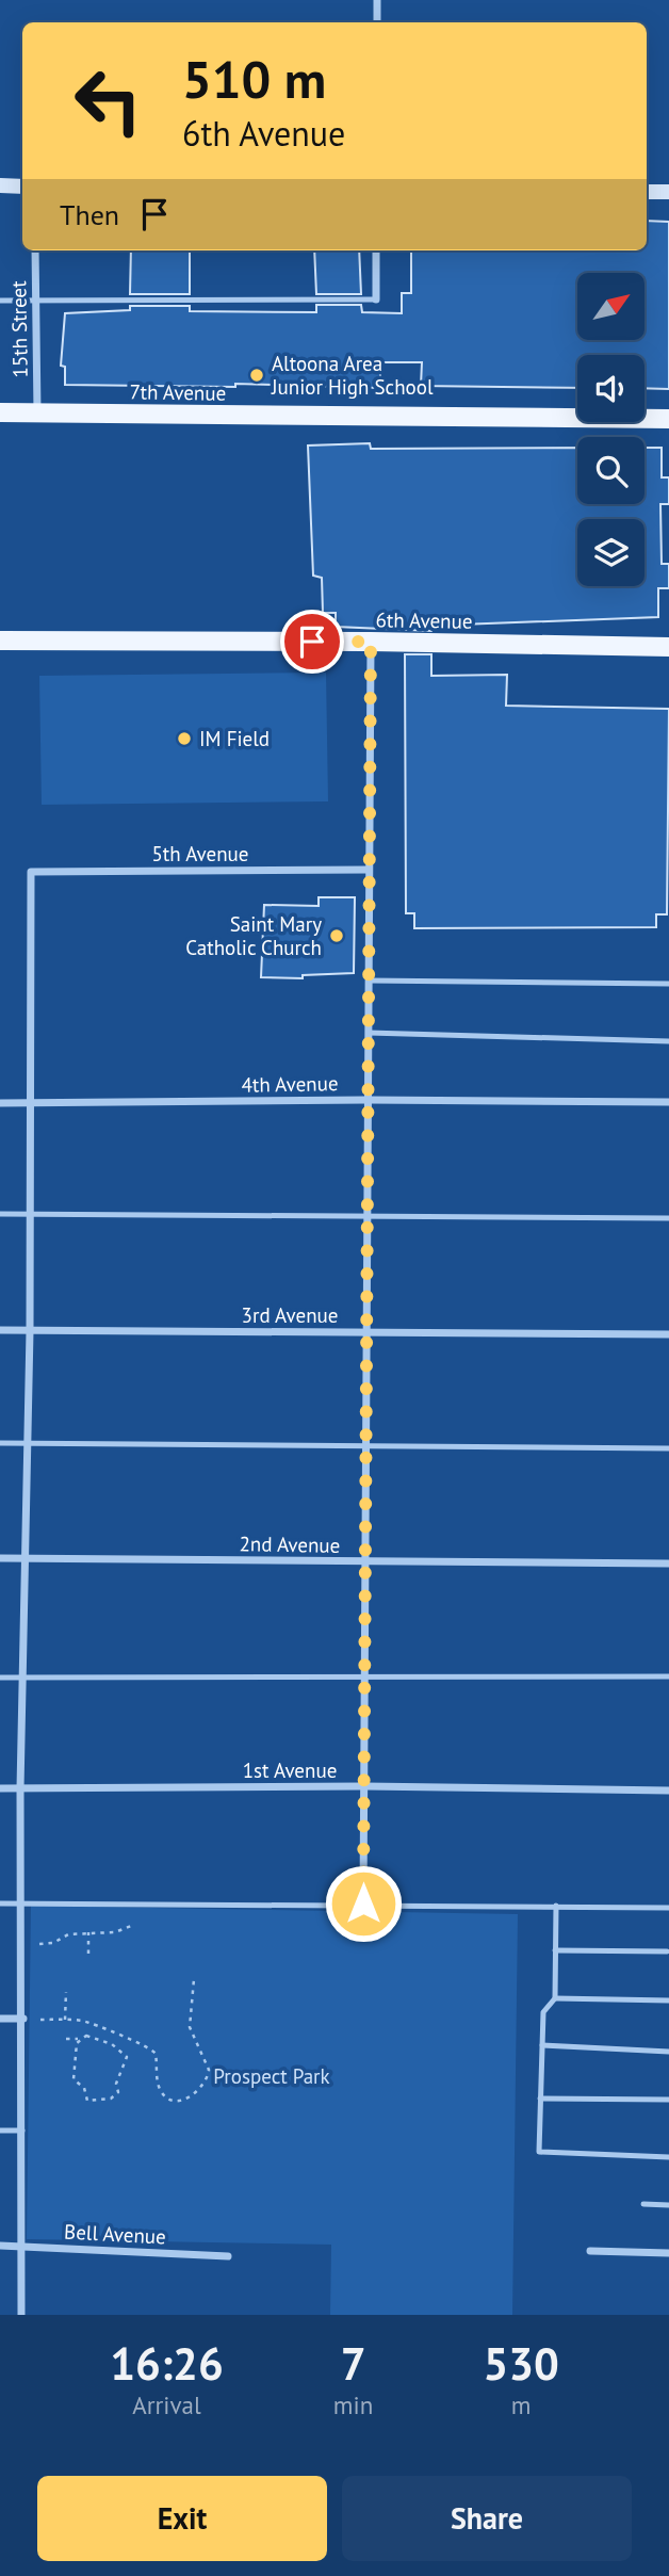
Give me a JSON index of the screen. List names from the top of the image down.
{
  "streets": {
    "main road": ["7th Avenue", "6th Avenue"],
    "street": [
      "15th Street",
      "5th Avenue",
      "4th Avenue",
      "3rd Avenue",
      "2nd Avenue",
      "1st Avenue",
      "Bell Avenue"
    ]
  },
  "crossings": [
    ["15th Street", "7th Avenue"],
    ["5th Avenue", "4th Avenue"]
  ],
  "parks": ["Prospect Park"],
  "places": ["Altoona Area Junior High School", "IM Field", "Saint Mary Catholic Church"],
  "north": "top right",
  "page": {
    "turn": ["510 m", "6th Avenue"],
    "then": "Then",
    "eta": [
      "16:26",
      "Arrival",
      "7",
      "min",
      "530",
      "m"
    ],
    "buttons": ["Exit", "Share"]
  }
}
